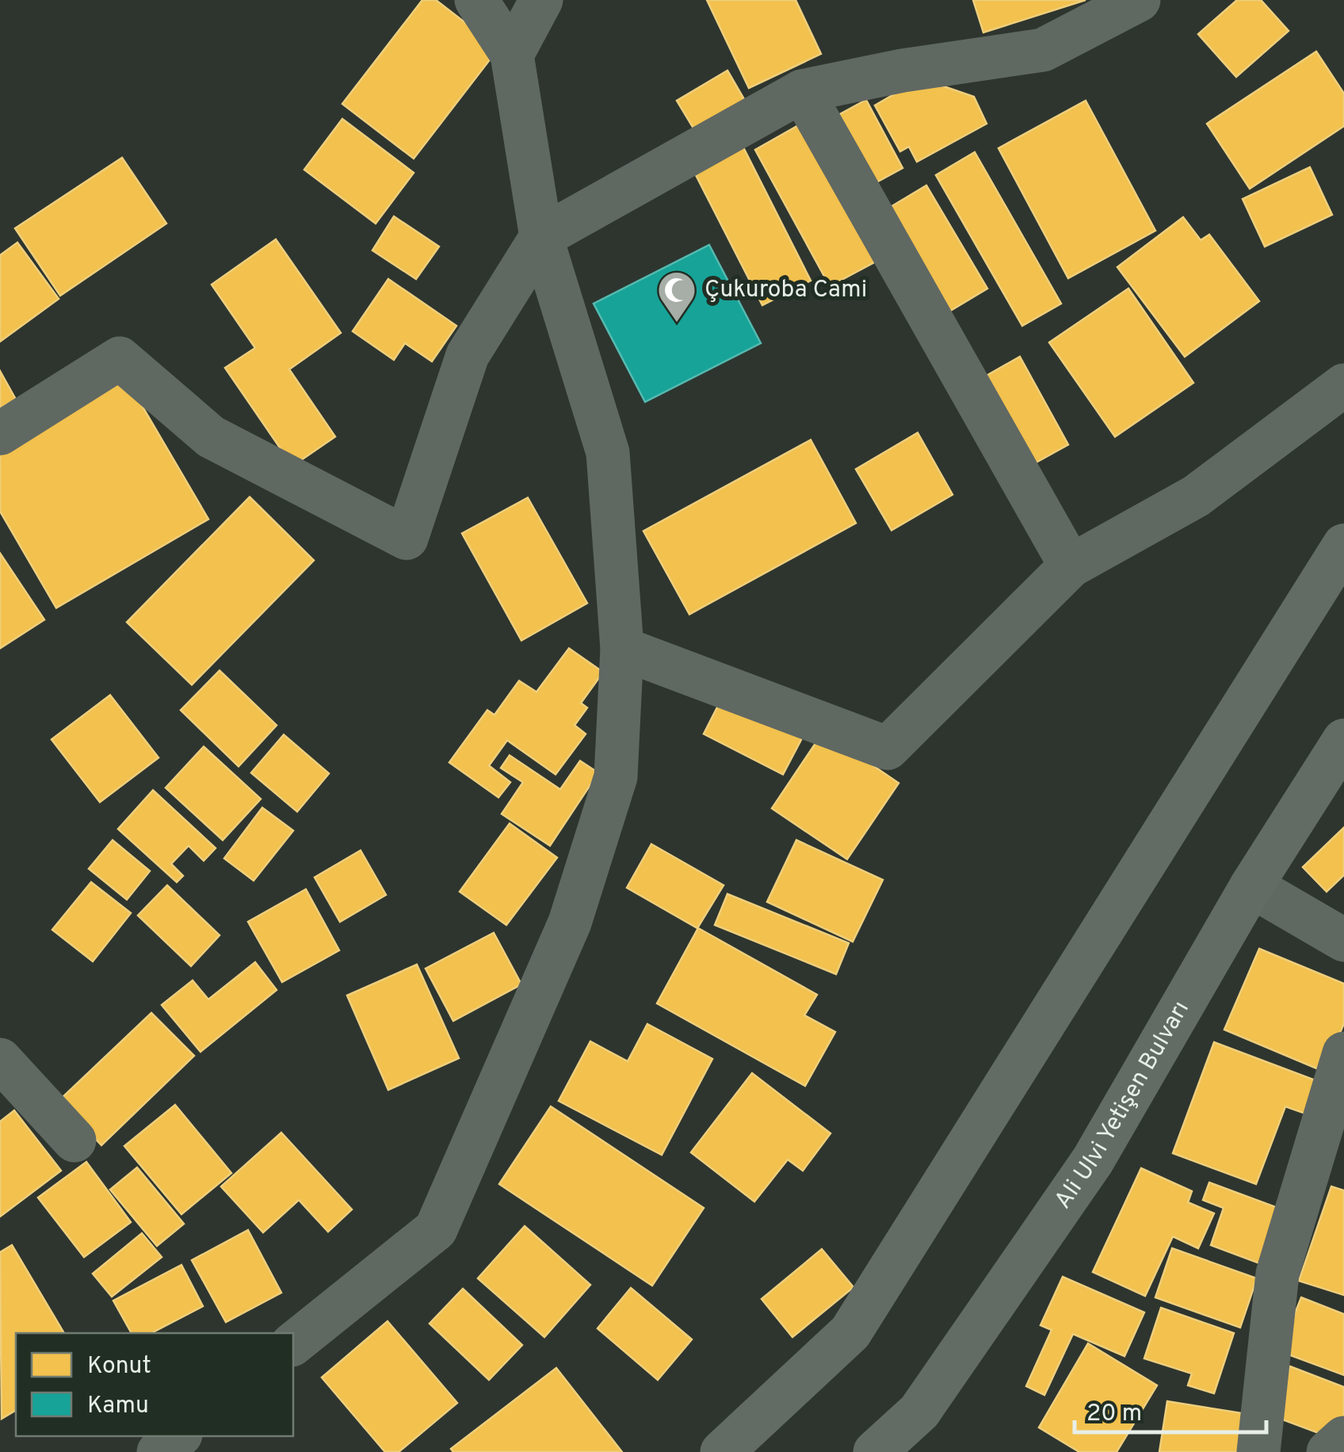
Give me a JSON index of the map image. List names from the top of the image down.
{
  "streets": {
    "main road": ["Ali Ulvi Yetişen Bulvarı"]
  },
  "places": {
    "mosque": ["Çukuroba Cami"]
  },
  "legend": ["Konut", "Kamu"],
  "scale_bar": "20 m"
}
